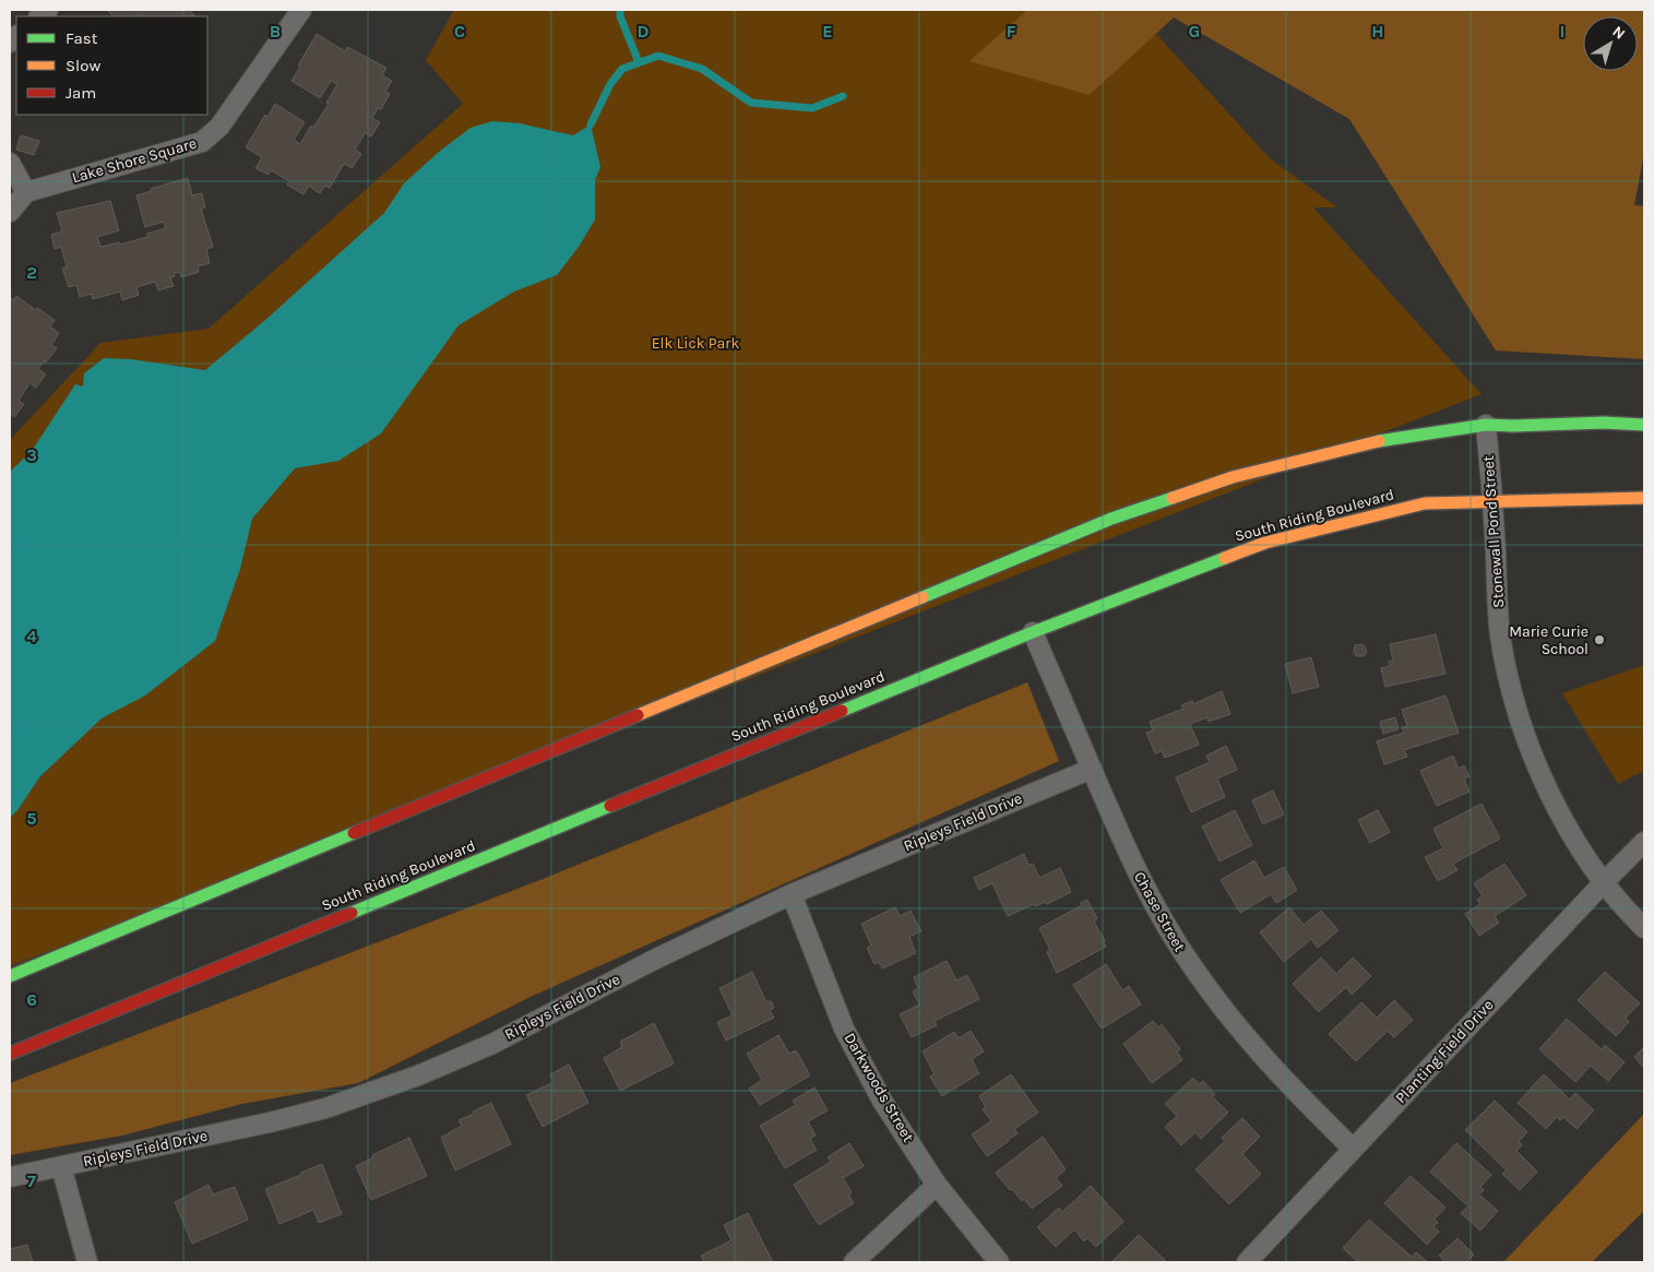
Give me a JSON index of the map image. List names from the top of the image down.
{
  "streets": {
    "street": [
      "Lake Shore Square",
      "South Riding Boulevard",
      "Stonewall Pond Street",
      "Ripleys Field Drive",
      "Chase Street",
      "Planting Field Drive",
      "Darkwoods Street"
    ]
  },
  "crossings": [
    ["South Riding Boulevard", "Stonewall Pond Street"],
    ["South Riding Boulevard", "Chase Street"],
    ["Stonewall Pond Street", "Planting Field Drive"],
    ["Ripleys Field Drive", "Chase Street"],
    ["Ripleys Field Drive", "Darkwoods Street"],
    ["Chase Street", "Planting Field Drive"]
  ],
  "parks": ["Elk Lick Park"],
  "places": ["Marie Curie School"],
  "legend": ["Fast", "Slow", "Jam"],
  "north": "top right",
  "grid": {
    "columns": [
      "B",
      "C",
      "D",
      "E",
      "F",
      "G",
      "H",
      "I"
    ],
    "rows": [
      "2",
      "3",
      "4",
      "5",
      "6",
      "7"
    ]
  }
}
